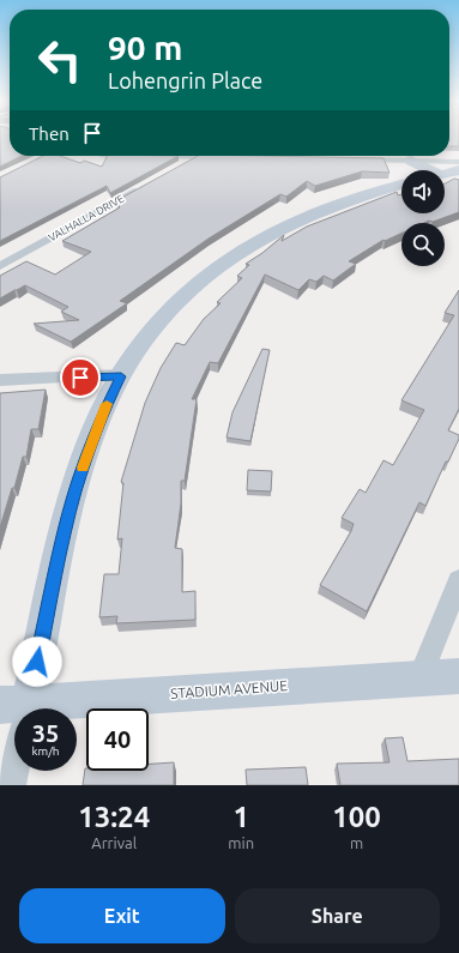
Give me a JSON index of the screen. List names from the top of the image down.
{
  "streets": {
    "street": ["VALHALLA DRIVE", "STADIUM AVENUE"]
  },
  "page": {
    "turn": ["90 m", "Lohengrin Place"],
    "then": "Then",
    "speed": "35 km/h",
    "limit": "40",
    "eta": [
      "13:24",
      "Arrival",
      "1",
      "min",
      "100",
      "m"
    ],
    "buttons": ["Exit", "Share"]
  }
}
